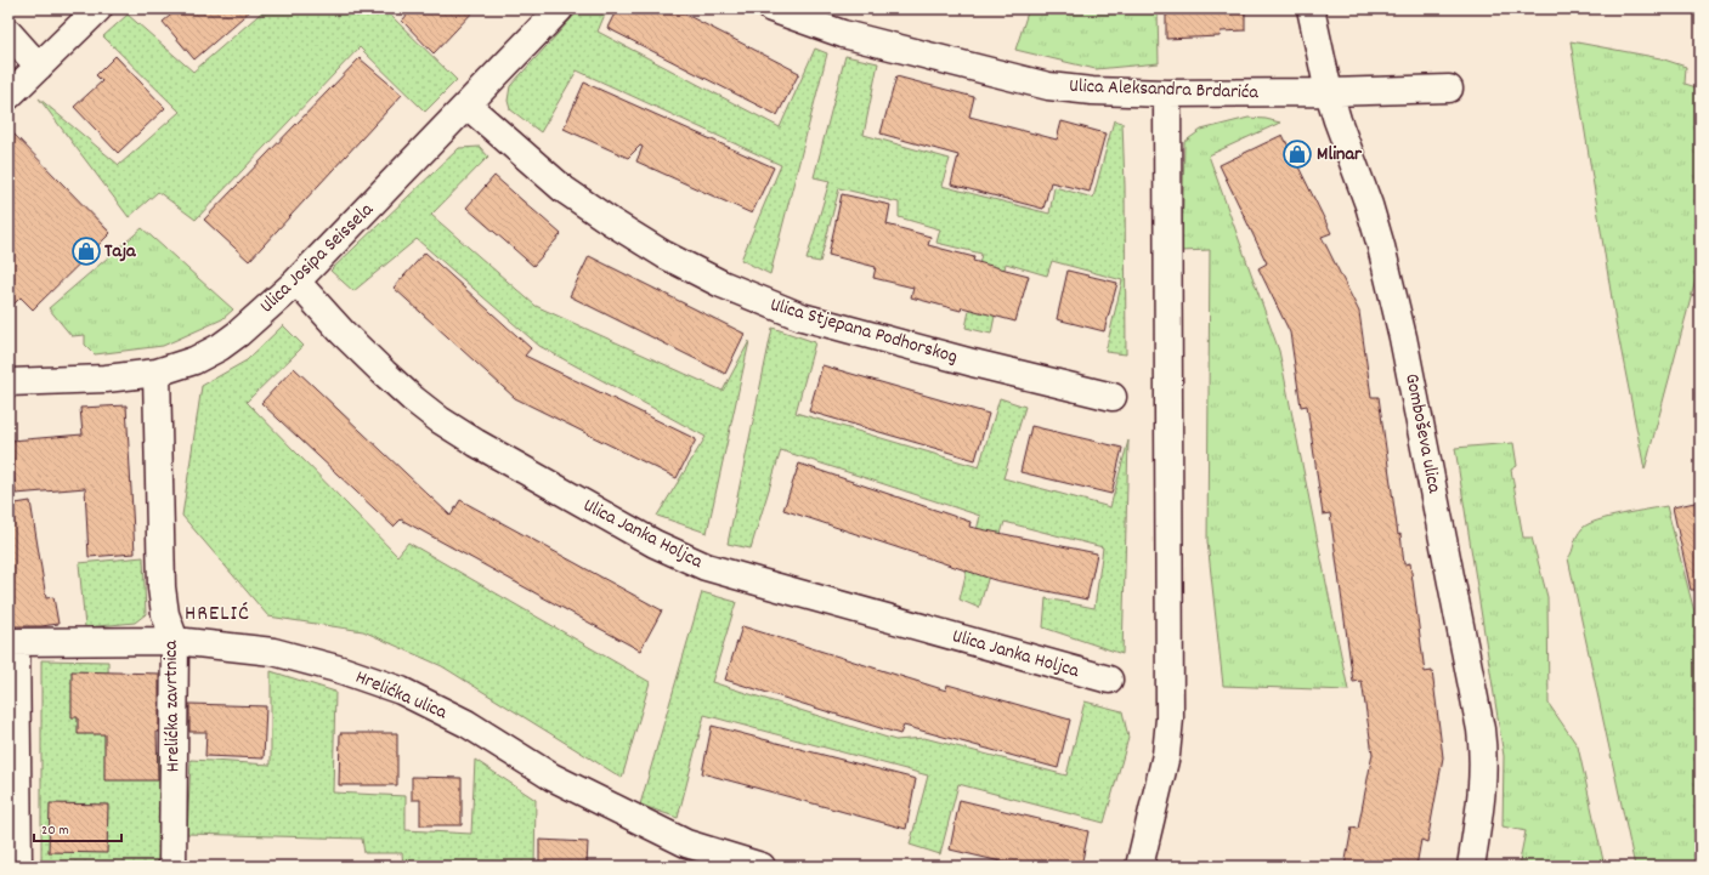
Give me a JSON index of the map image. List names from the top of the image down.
{
  "streets": {
    "street": [
      "Ulica Aleksandra Brdarića",
      "Ulica Josipa Seissela",
      "Ulica Stjepana Podhorskog",
      "Gomboševa ulica",
      "Ulica Janka Holjca",
      "Hrelićka ulica",
      "Hrelićka zavrtnica"
    ]
  },
  "crossings": [
    ["Ulica Aleksandra Brdarića", "Gomboševa ulica"],
    ["Ulica Josipa Seissela", "Ulica Stjepana Podhorskog"],
    ["Ulica Josipa Seissela", "Ulica Janka Holjca"],
    ["Ulica Josipa Seissela", "Hrelićka zavrtnica"],
    ["Hrelićka ulica", "Hrelićka zavrtnica"]
  ],
  "districts": ["HRELIĆ"],
  "places": {
    "shop": ["Mlinar", "Taja"]
  },
  "scale_bar": "20 m"
}
